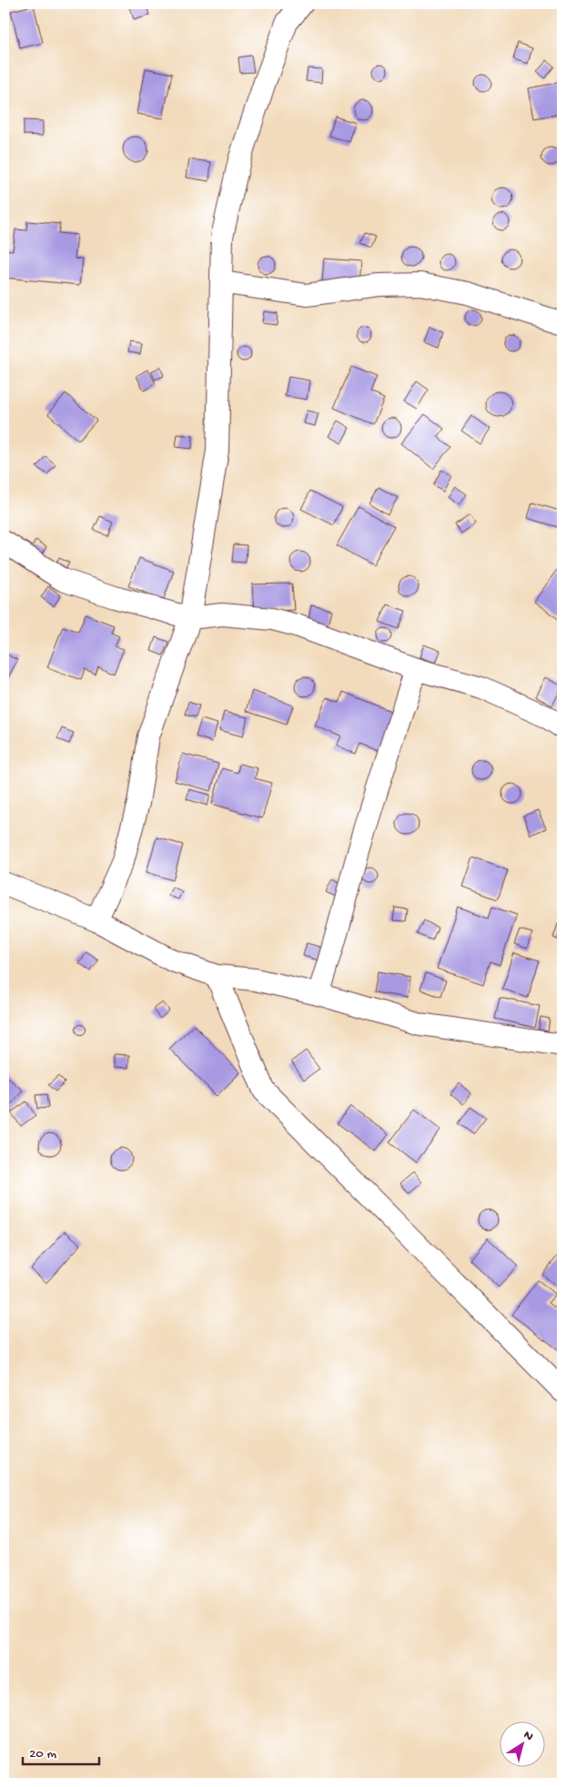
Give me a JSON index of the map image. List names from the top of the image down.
{
  "scale_bar": "20 m",
  "north": "top right"
}
